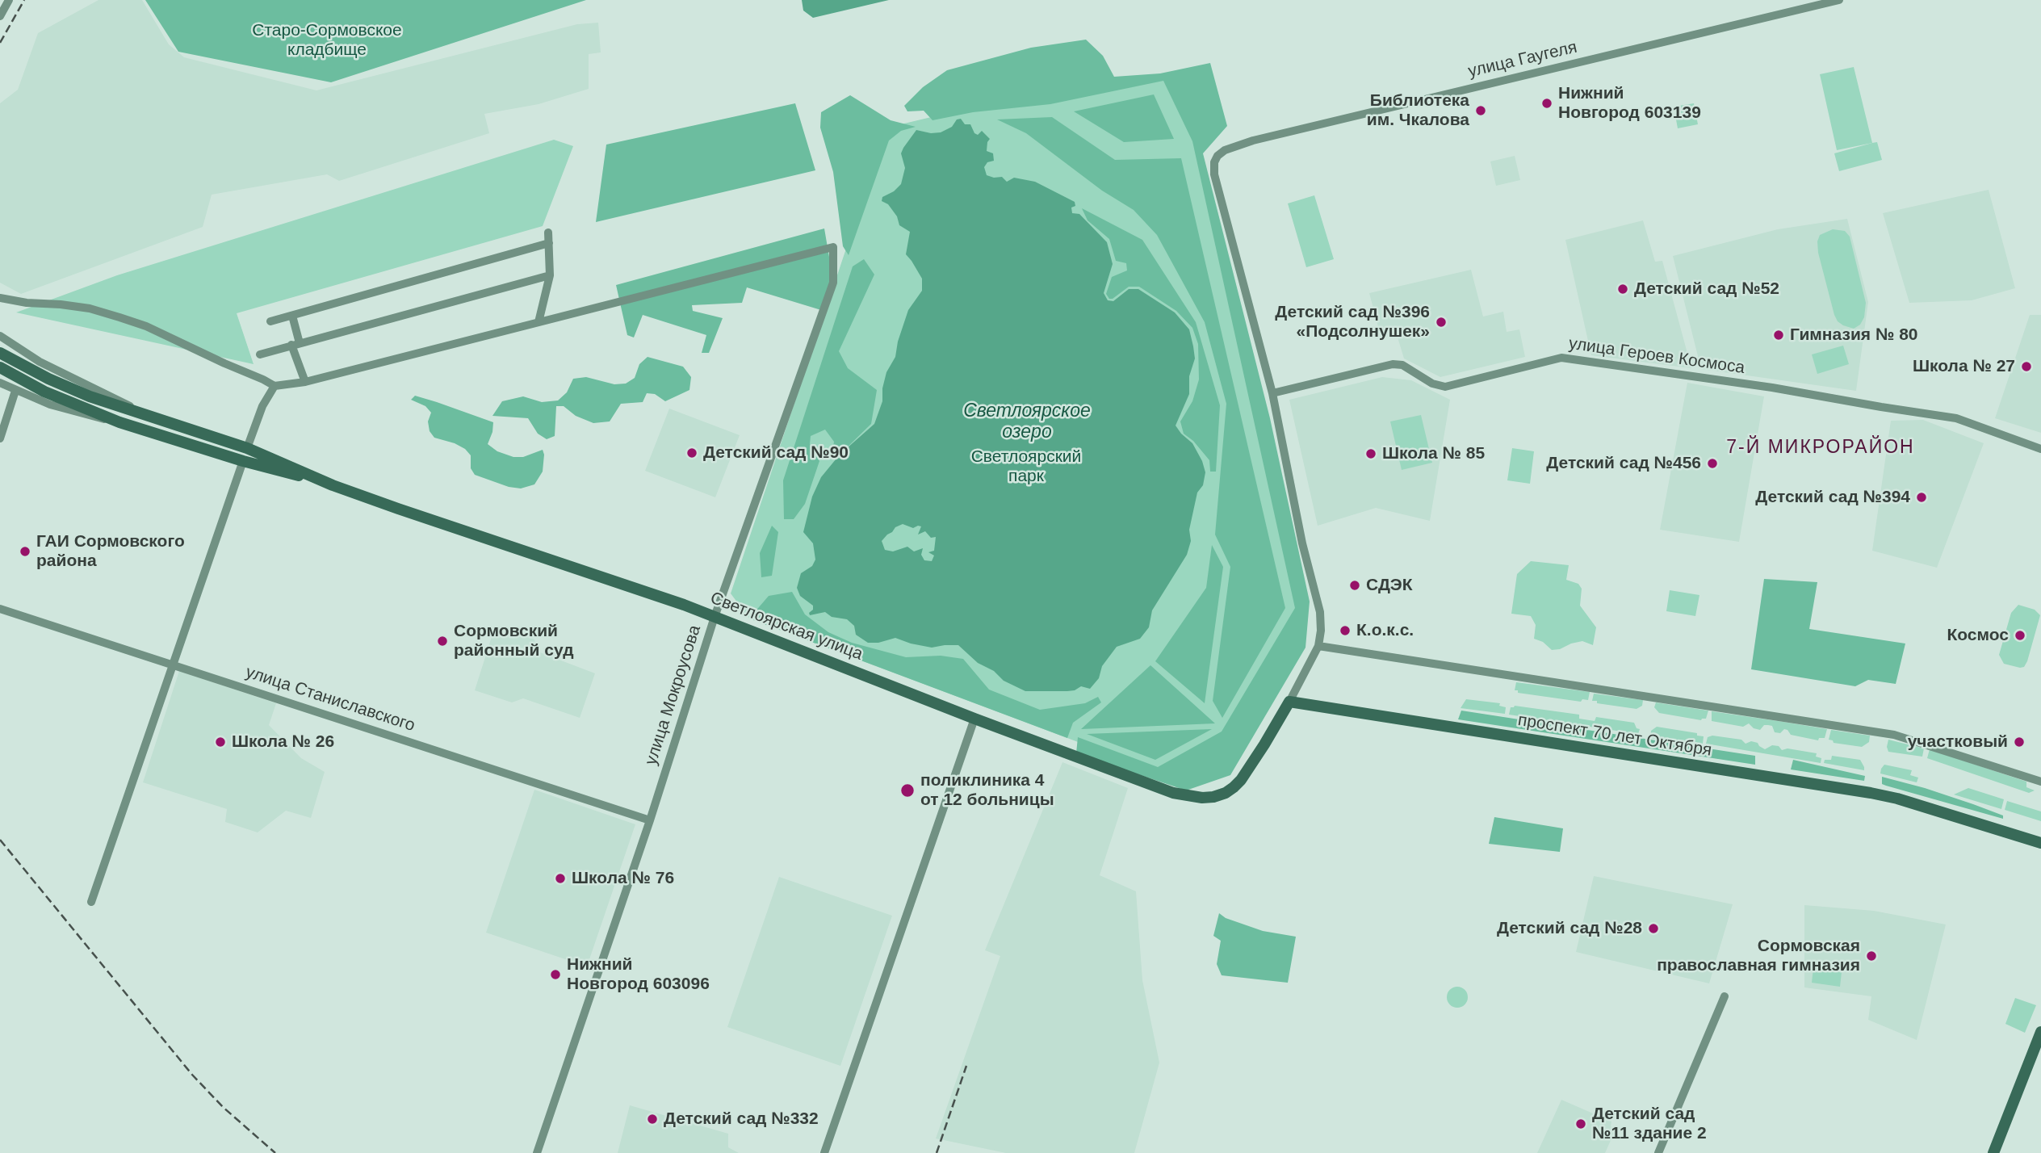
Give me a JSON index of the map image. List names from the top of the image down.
{
  "streets": {
    "main road": ["Светлоярская улица", "проспект 70 лет Октября"],
    "street": [
      "улица Гаугеля",
      "улица Героев Космоса",
      "улица Мокроусова",
      "улица Станиславского"
    ]
  },
  "crossings": [
    ["улица Гаугеля", "улица Героев Космоса"],
    ["Светлоярская улица", "улица Мокроусова"],
    ["Светлоярская улица", "проспект 70 лет Октября"],
    ["улица Мокроусова", "улица Станиславского"]
  ],
  "districts": ["7-Й МИКРОРАЙОН"],
  "water": ["Светлоярское озеро"],
  "parks": ["Старо-Сормовское кладбище", "Светлоярский парк"],
  "places": [
    "Нижний Новгород 603139",
    "Библиотека им. Чкалова",
    "Детский сад №52",
    "Детский сад №396 «Подсолнушек»",
    "Гимназия № 80",
    "Школа № 27",
    "Детский сад №90",
    "Школа № 85",
    "Детский сад №456",
    "Детский сад №394",
    "ГАИ Сормовского района",
    "СДЭК",
    "К.о.к.с.",
    "Космос",
    "Сормовский районный суд",
    "Школа № 26",
    "участковый",
    "поликлиника 4 от 12 больницы",
    "Школа № 76",
    "Детский сад №28",
    "Сормовская православная гимназия",
    "Нижний Новгород 603096",
    "Детский сад №332",
    "Детский сад №11 здание 2"
  ]
}
